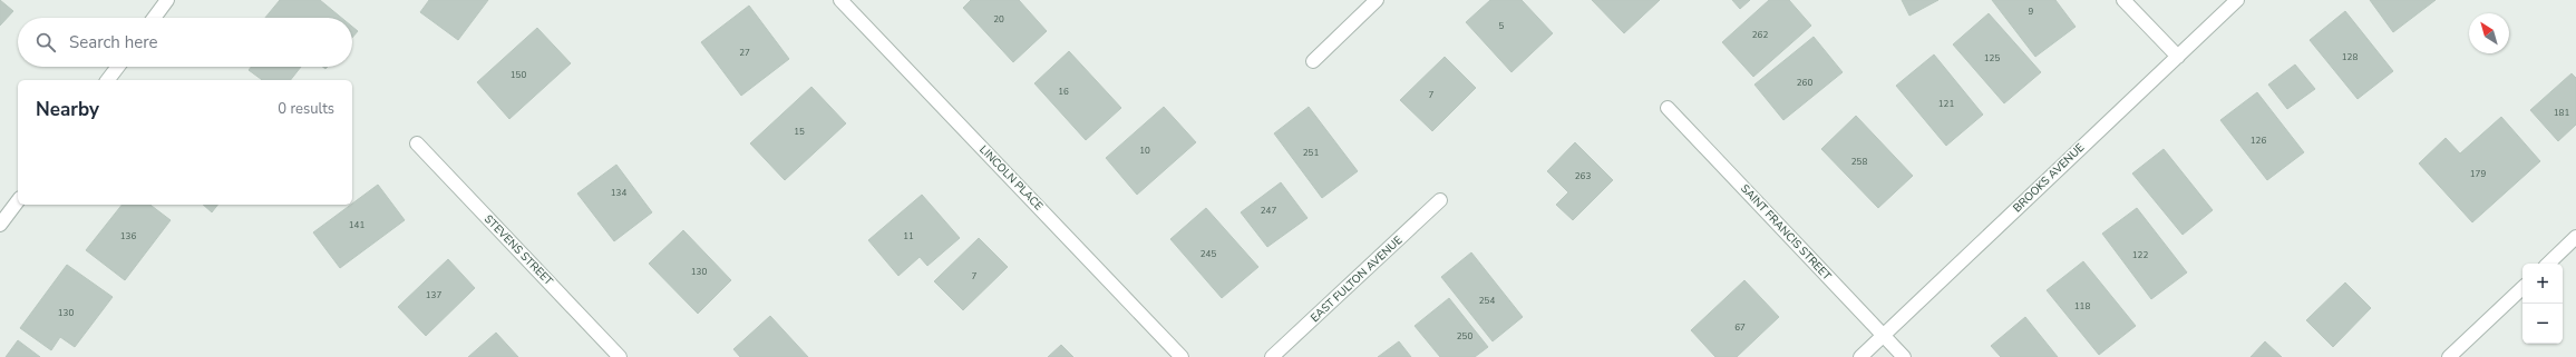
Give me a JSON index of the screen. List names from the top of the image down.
{
  "streets": {
    "street": [
      "LINCOLN PLACE",
      "BROOKS AVENUE",
      "SAINT FRANCIS STREET",
      "STEVENS STREET",
      "EAST FULTON AVENUE"
    ]
  },
  "crossings": [
    ["BROOKS AVENUE", "SAINT FRANCIS STREET"]
  ],
  "house_numbers": [
    "9",
    "20",
    "5",
    "262",
    "27",
    "128",
    "125",
    "150",
    "260",
    "16",
    "7",
    "121",
    "181",
    "15",
    "126",
    "10",
    "251",
    "258",
    "179",
    "263",
    "134",
    "247",
    "141",
    "136",
    "11",
    "245",
    "122",
    "130",
    "7",
    "137",
    "254",
    "118",
    "130",
    "67",
    "250"
  ],
  "north": "top left",
  "page": {
    "search": "Search here",
    "heading": ["Nearby", "0 results"],
    "map_buttons": ["+", "−"]
  }
}
